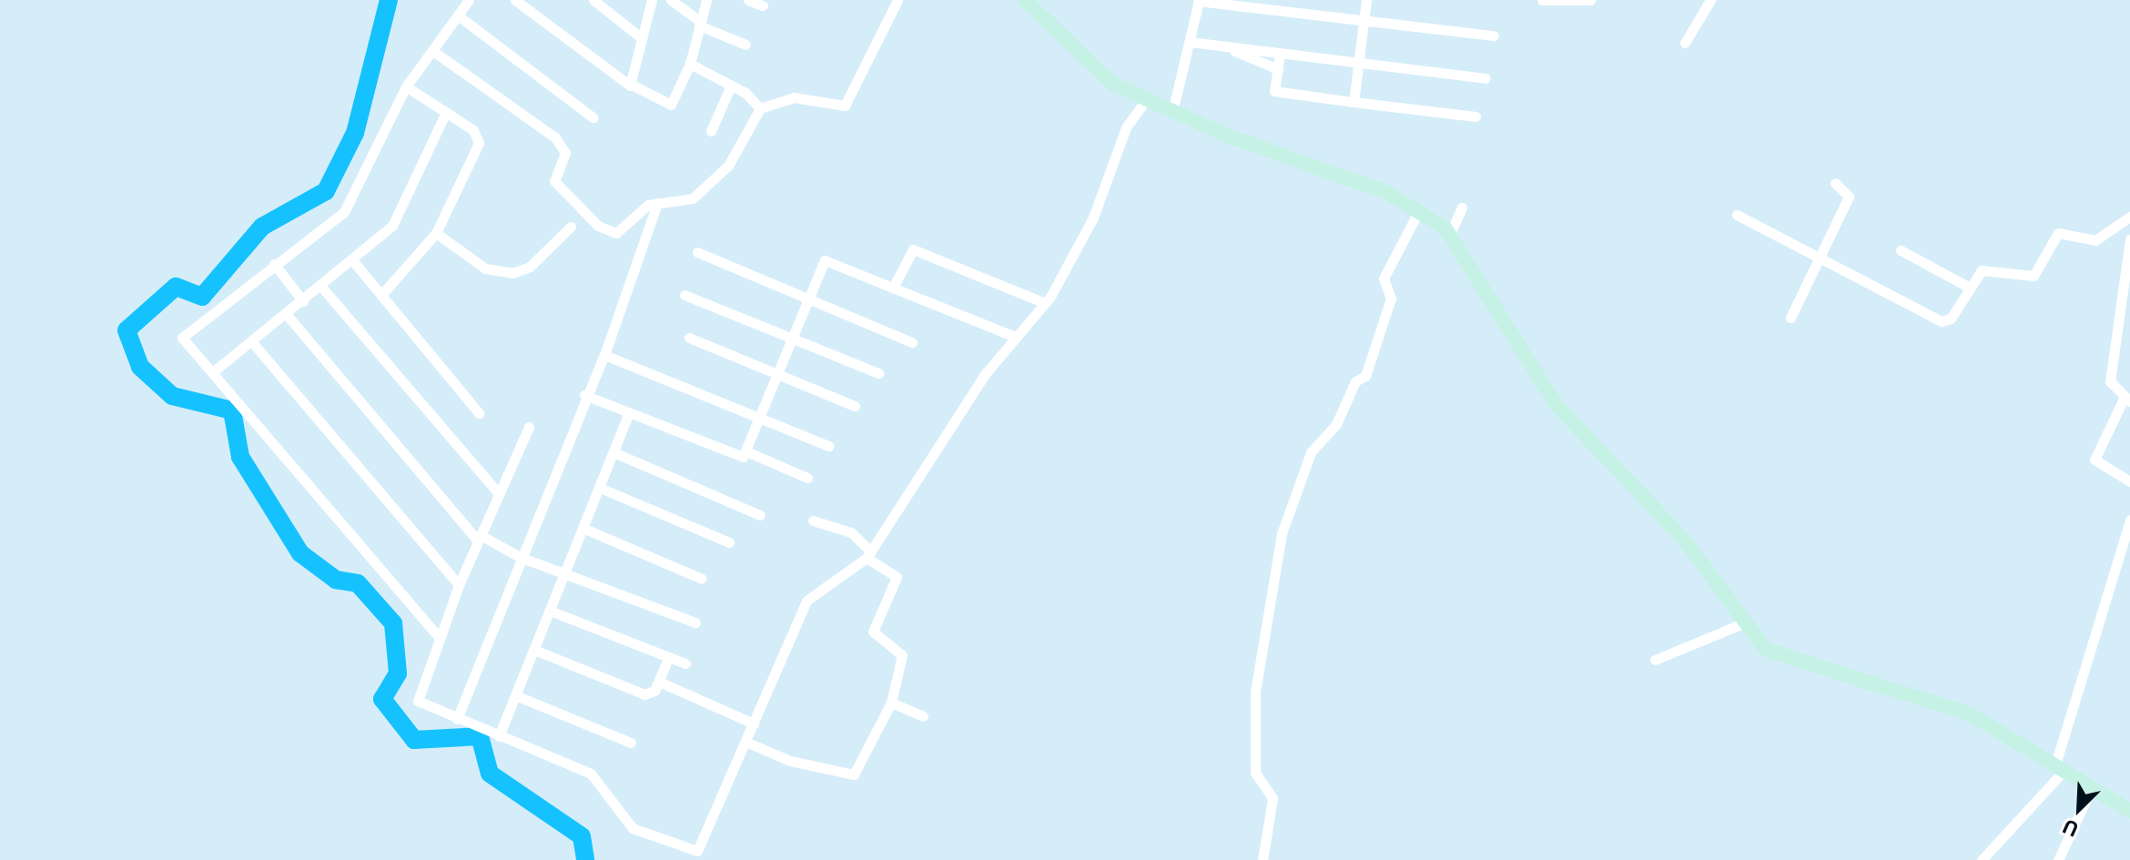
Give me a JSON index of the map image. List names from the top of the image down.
{
  "north": "bottom left"
}
